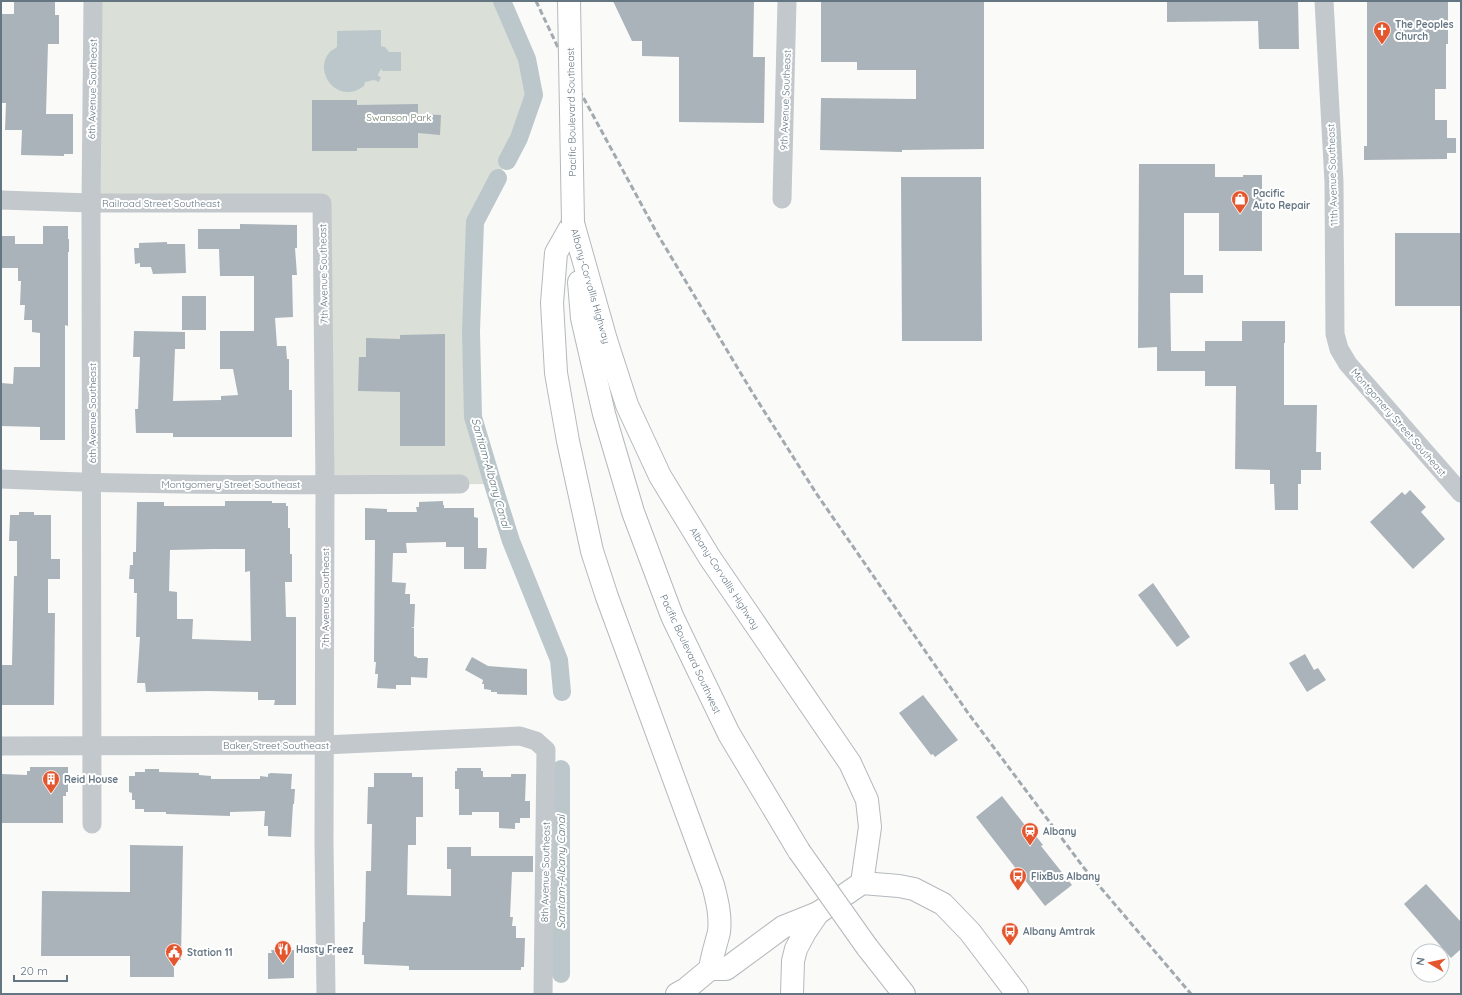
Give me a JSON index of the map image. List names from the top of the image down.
{
  "streets": {
    "highway": ["Pacific Boulevard Southeast", "Albany-Corvallis Highway", "Pacific Boulevard Southwest"],
    "street": [
      "6th Avenue Southeast",
      "9th Avenue Southeast",
      "11th Avenue Southeast",
      "Railroad Street Southeast",
      "7th Avenue Southeast",
      "Montgomery Street Southeast",
      "Baker Street Southeast",
      "8th Avenue Southeast"
    ]
  },
  "crossings": [
    ["6th Avenue Southeast", "Railroad Street Southeast"],
    ["6th Avenue Southeast", "Montgomery Street Southeast"],
    ["6th Avenue Southeast", "Baker Street Southeast"],
    ["Pacific Boulevard Southeast", "Albany-Corvallis Highway"],
    ["Pacific Boulevard Southeast", "Pacific Boulevard Southwest"],
    ["11th Avenue Southeast", "Montgomery Street Southeast"],
    ["Railroad Street Southeast", "7th Avenue Southeast"],
    ["7th Avenue Southeast", "Montgomery Street Southeast"],
    ["7th Avenue Southeast", "Baker Street Southeast"],
    ["Albany-Corvallis Highway", "Pacific Boulevard Southwest"],
    ["Baker Street Southeast", "8th Avenue Southeast"]
  ],
  "water": ["Santiam-Albany Canal"],
  "parks": ["Swanson Park"],
  "places": {
    "church": ["The Peoples Church"],
    "shop": ["Pacific Auto Repair"],
    "building": ["Reid House"],
    "station": ["Albany"],
    "bus stop": ["FlixBus Albany", "Albany Amtrak"],
    "restaurant": ["Hasty Freez"],
    "public building": ["Station 11"]
  },
  "scale_bar": "20 m",
  "north": "left"
}
